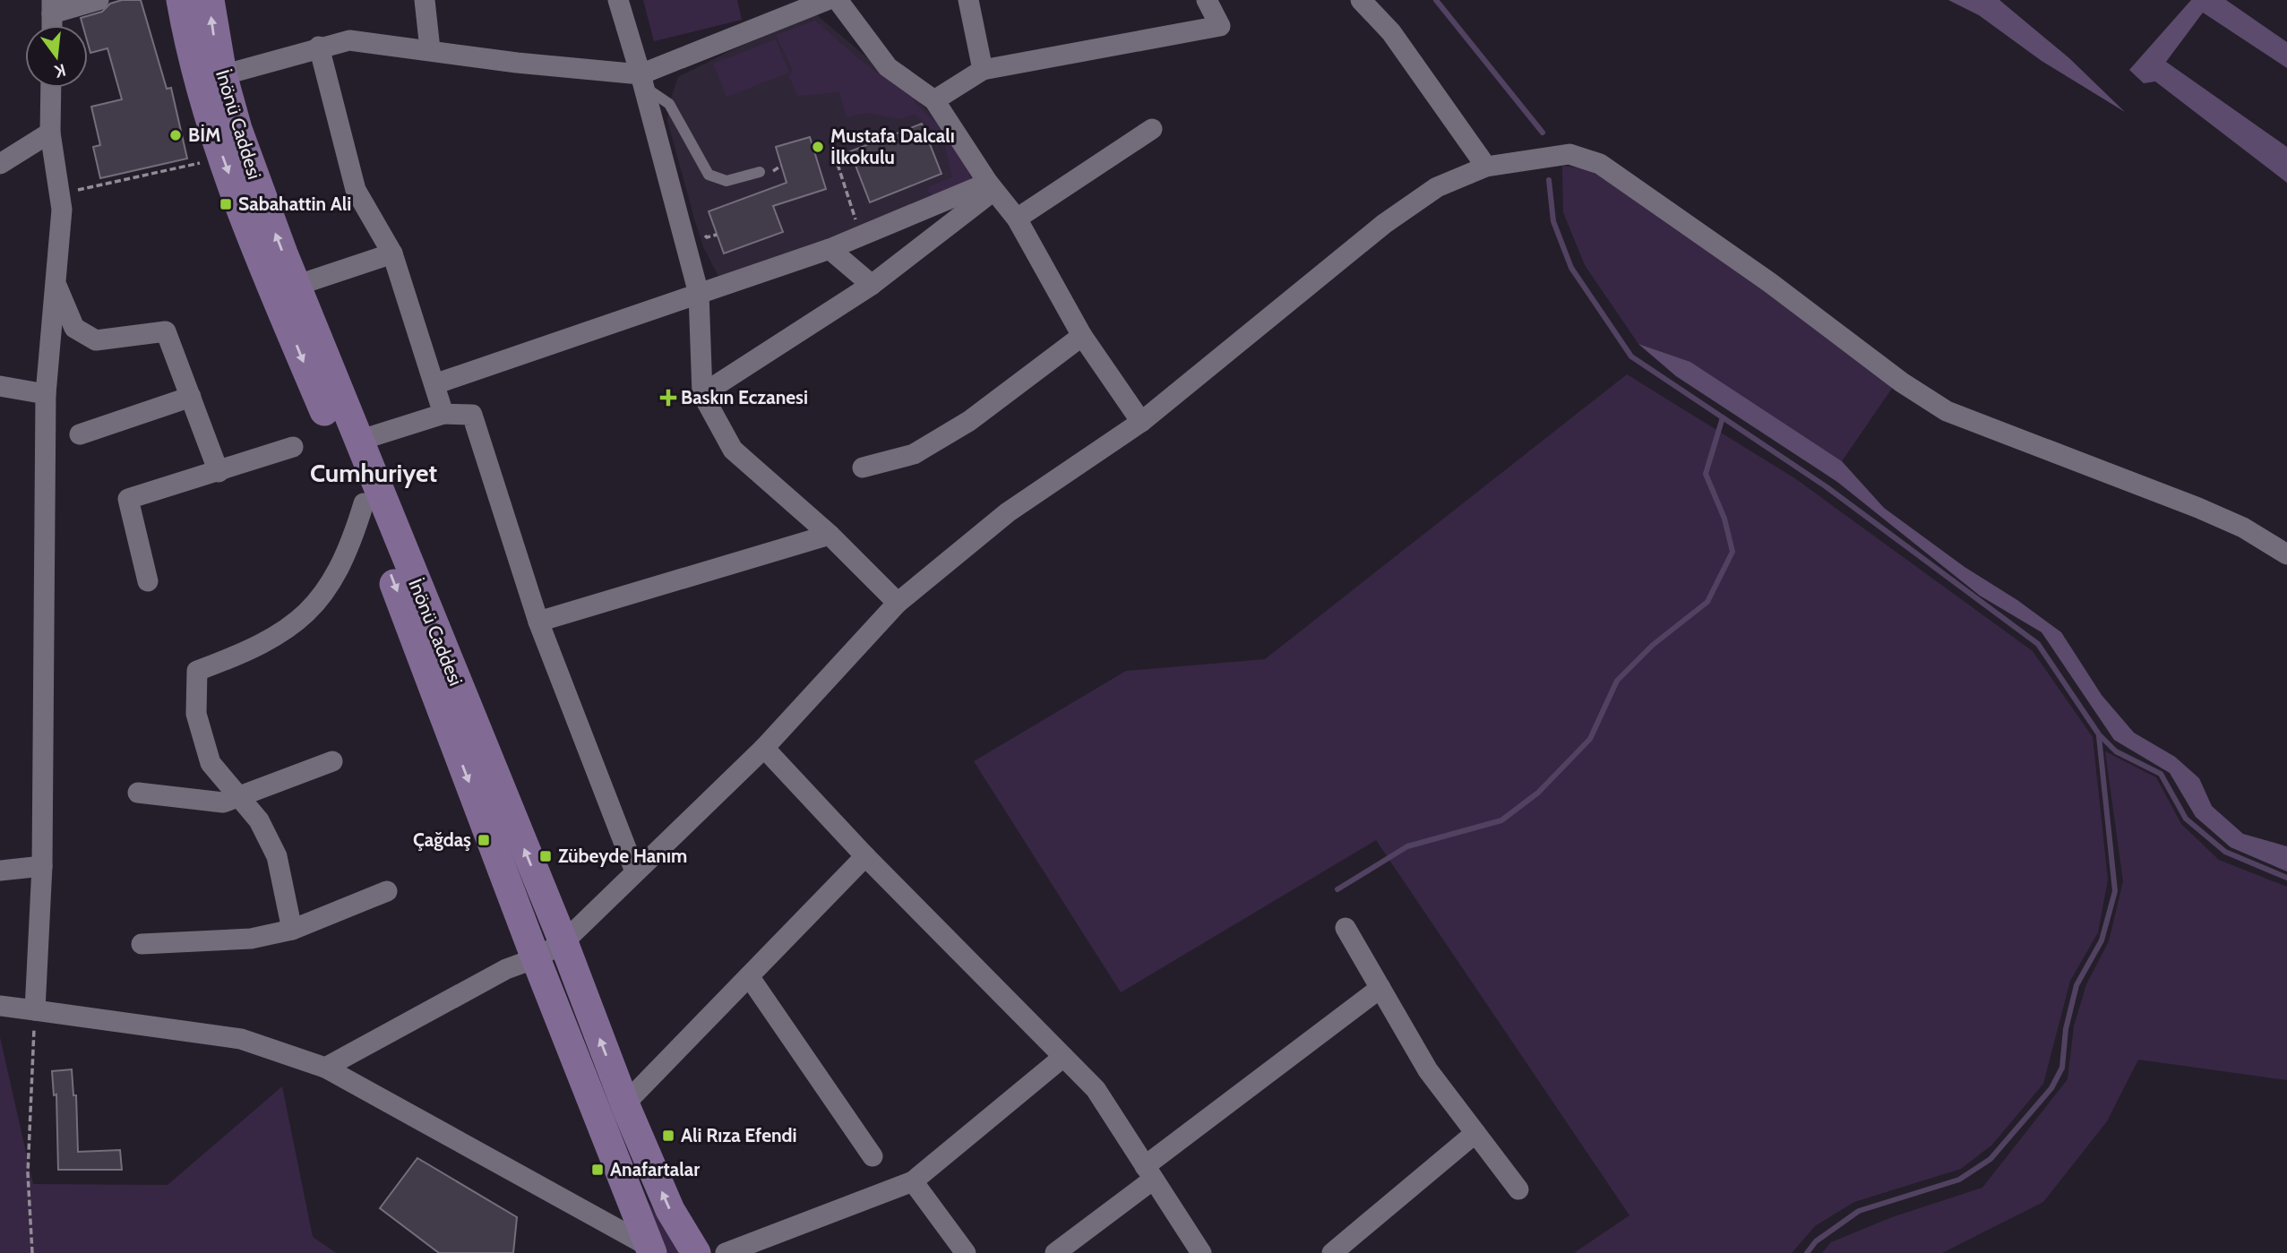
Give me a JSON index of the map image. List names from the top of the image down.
{
  "streets": {
    "main road": ["İnönü Caddesi"]
  },
  "districts": ["Cumhuriyet"],
  "places": {
    "other": ["BİM", "Mustafa Dalcalı İlkokulu"],
    "transit": [
      "Sabahattin Ali",
      "Çağdaş",
      "Zübeyde Hanım",
      "Ali Rıza Efendi",
      "Anafartalar"
    ],
    "health": ["Baskın Eczanesi"]
  },
  "north": "bottom"
}
